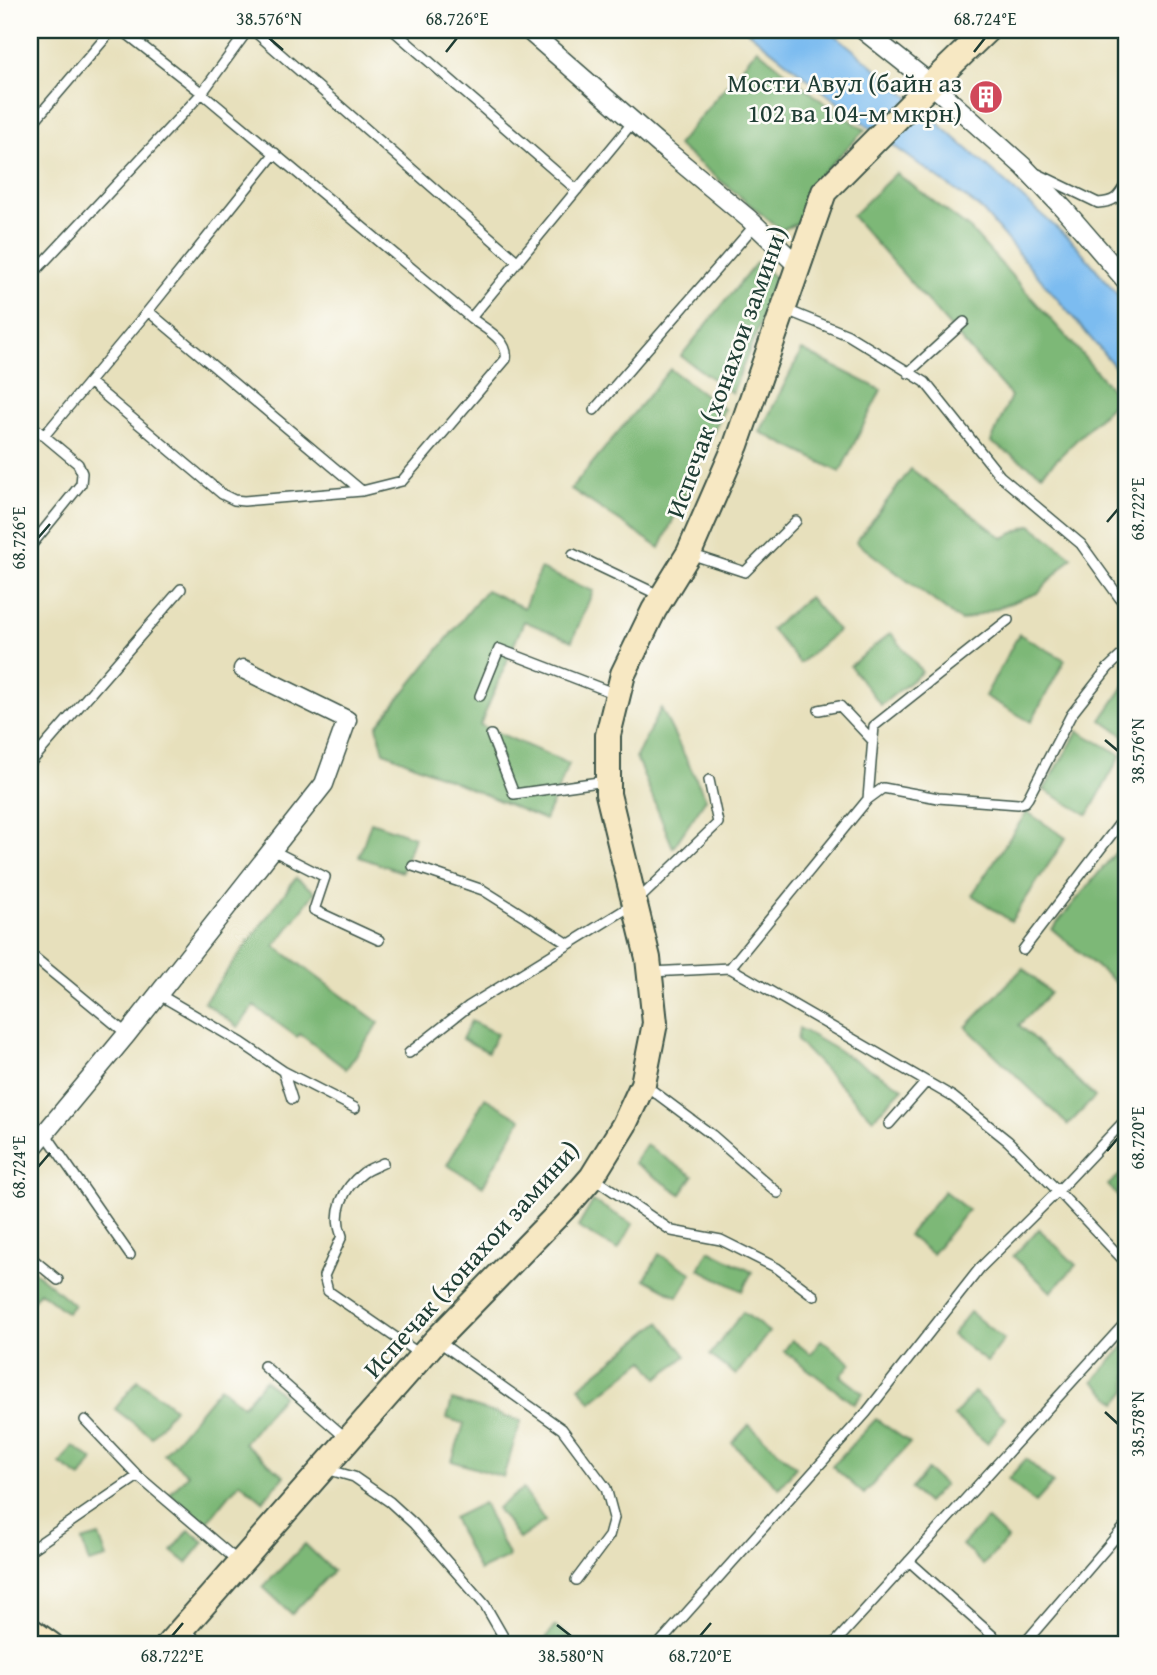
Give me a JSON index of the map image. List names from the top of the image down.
{
  "streets": {
    "street": ["Испечак (хонахои замини)"]
  },
  "places": {
    "building": ["Мости Авул (байн аз 102 ва 104-м мкрн)"]
  },
  "coordinates": [
    "38.576°N",
    "68.726°E",
    "68.724°E",
    "68.722°E",
    "68.720°E",
    "38.578°N",
    "38.580°N"
  ]
}
